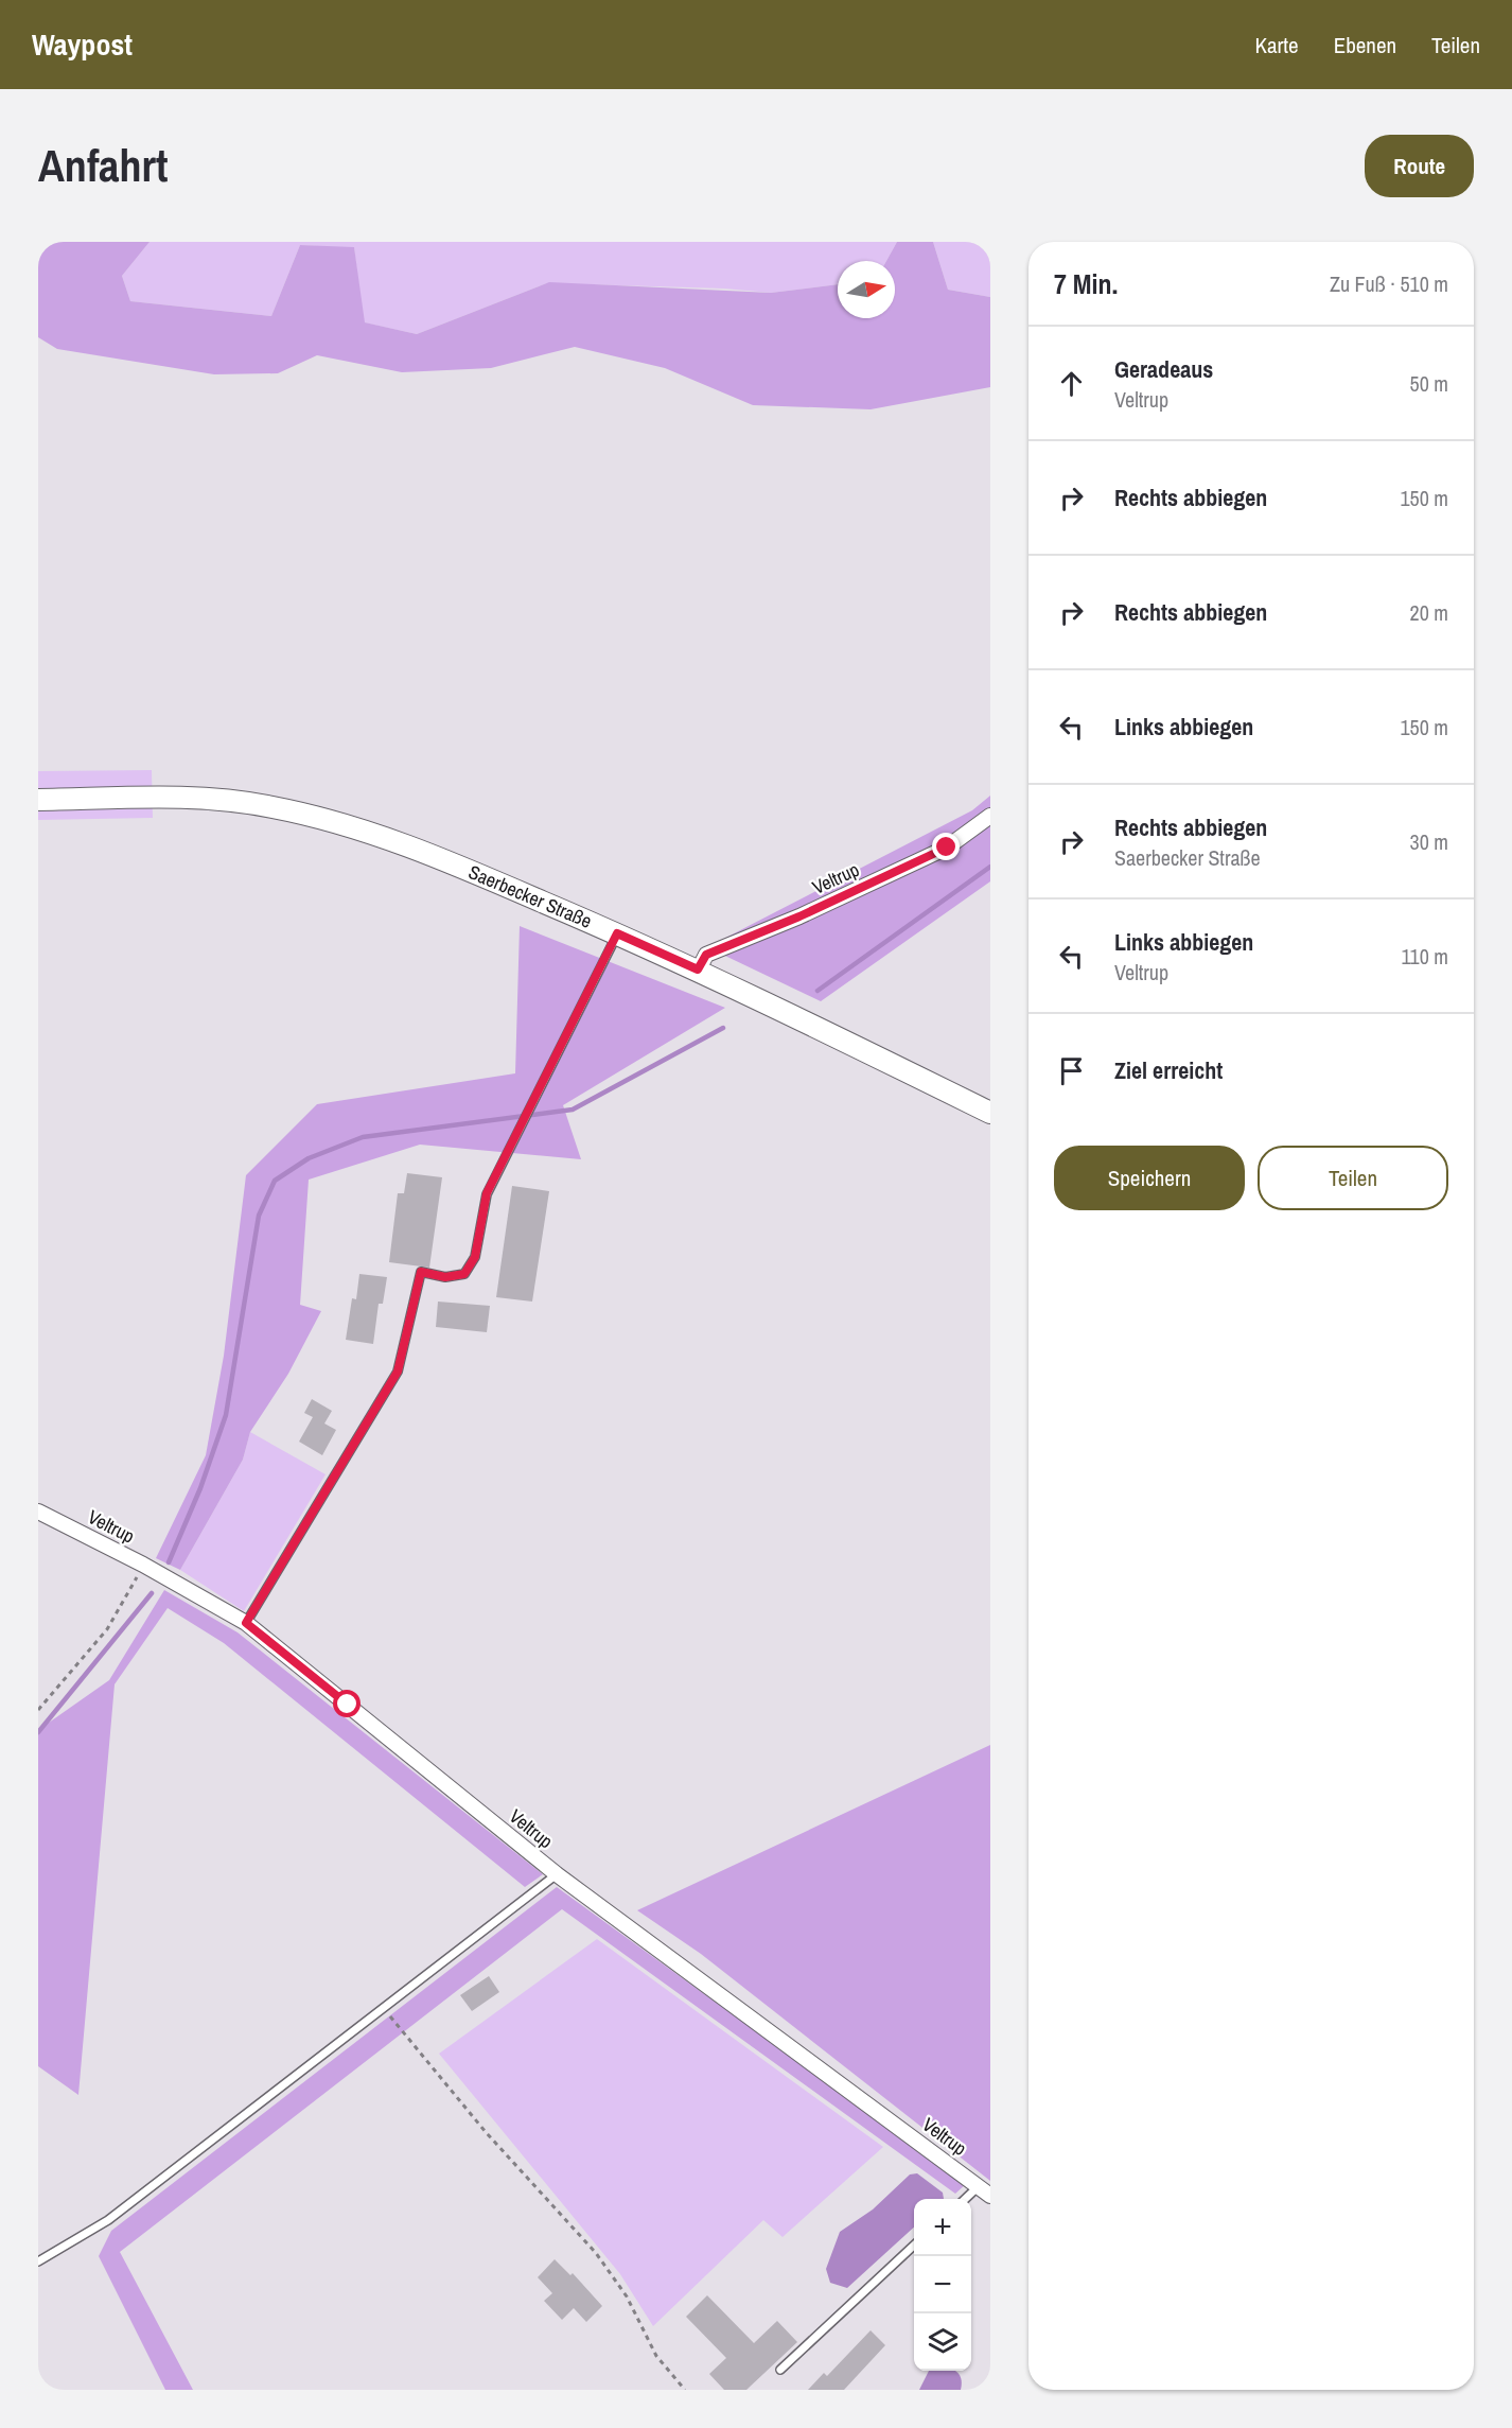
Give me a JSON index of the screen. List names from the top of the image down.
{
  "streets": {
    "main road": ["Saerbecker Straße"],
    "street": ["Veltrup"]
  },
  "crossings": [
    ["Veltrup", "Saerbecker Straße"]
  ],
  "north": "right",
  "page": {
    "header": "Waypost",
    "nav": ["Karte", "Ebenen", "Teilen"],
    "buttons": [
      "Route",
      ["Speichern", "Teilen"]
    ],
    "title": "Anfahrt",
    "heading": ["7 Min.", "Zu Fuß · 510 m"],
    "list": [
      ["Geradeaus", "Veltrup", "50 m"],
      ["Rechts abbiegen", "150 m"],
      ["Rechts abbiegen", "20 m"],
      ["Links abbiegen", "150 m"],
      ["Rechts abbiegen", "Saerbecker Straße", "30 m"],
      ["Links abbiegen", "Veltrup", "110 m"],
      "Ziel erreicht"
    ],
    "map_buttons": ["+", "−"]
  }
}
